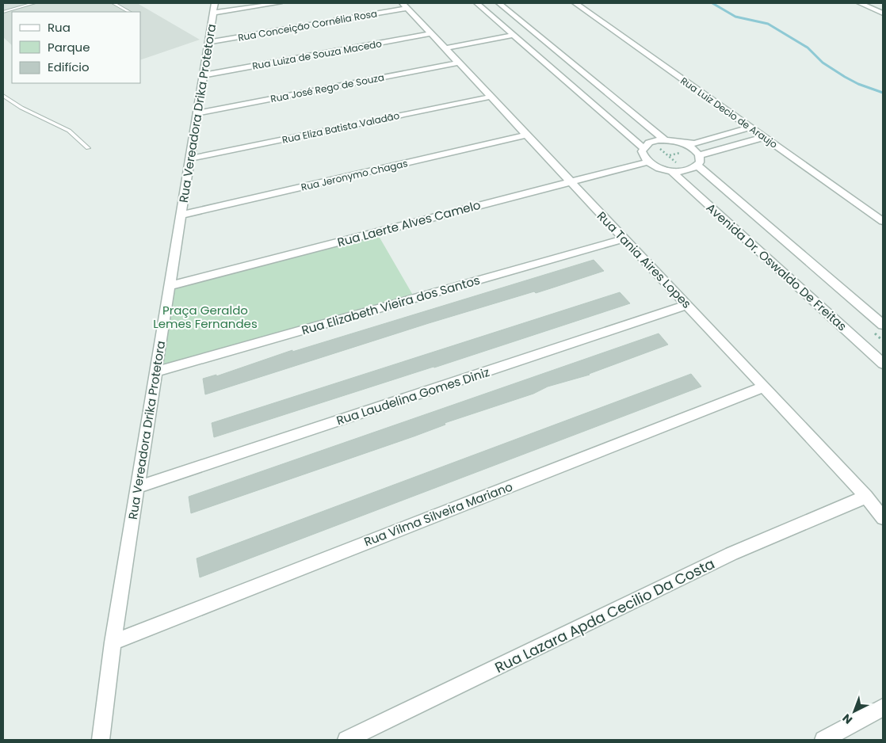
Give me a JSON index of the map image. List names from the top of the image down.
{
  "streets": {
    "street": [
      "Rua Conceição Cornélia Rosa",
      "Rua Luiza de Souza Macedo",
      "Rua José Rego de Souza",
      "Rua Luiz Decio de Araujo",
      "Rua Vereadora Drika Protetora",
      "Rua Eliza Batista Valadão",
      "Rua Jeronymo Chagas",
      "Rua Laerte Alves Camelo",
      "Rua Tania Aires Lopes",
      "Avenida Dr. Oswaldo De Freitas",
      "Rua Elizabeth Vieira dos Santos",
      "Rua Laudelina Gomes Diniz",
      "Rua Vilma Silveira Mariano",
      "Rua Lazara Apda Cecilio Da Costa"
    ]
  },
  "crossings": [
    ["Rua Conceição Cornélia Rosa", "Rua Vereadora Drika Protetora"],
    ["Rua Conceição Cornélia Rosa", "Rua Tania Aires Lopes"],
    ["Rua Luiza de Souza Macedo", "Rua Vereadora Drika Protetora"],
    ["Rua Luiza de Souza Macedo", "Rua Tania Aires Lopes"],
    ["Rua José Rego de Souza", "Rua Vereadora Drika Protetora"],
    ["Rua José Rego de Souza", "Rua Tania Aires Lopes"],
    ["Rua Vereadora Drika Protetora", "Rua Eliza Batista Valadão"],
    ["Rua Vereadora Drika Protetora", "Rua Jeronymo Chagas"],
    ["Rua Vereadora Drika Protetora", "Rua Laerte Alves Camelo"],
    ["Rua Vereadora Drika Protetora", "Rua Elizabeth Vieira dos Santos"],
    ["Rua Vereadora Drika Protetora", "Rua Laudelina Gomes Diniz"],
    ["Rua Vereadora Drika Protetora", "Rua Vilma Silveira Mariano"],
    ["Rua Eliza Batista Valadão", "Rua Tania Aires Lopes"],
    ["Rua Jeronymo Chagas", "Rua Tania Aires Lopes"],
    ["Rua Laerte Alves Camelo", "Rua Tania Aires Lopes"],
    ["Rua Tania Aires Lopes", "Rua Elizabeth Vieira dos Santos"],
    ["Rua Tania Aires Lopes", "Rua Laudelina Gomes Diniz"],
    ["Rua Tania Aires Lopes", "Rua Vilma Silveira Mariano"],
    ["Rua Tania Aires Lopes", "Rua Lazara Apda Cecilio Da Costa"]
  ],
  "parks": ["Praça Geraldo Lemes Fernandes"],
  "legend": ["Rua", "Parque", "Edifício"],
  "north": "bottom left"
}
